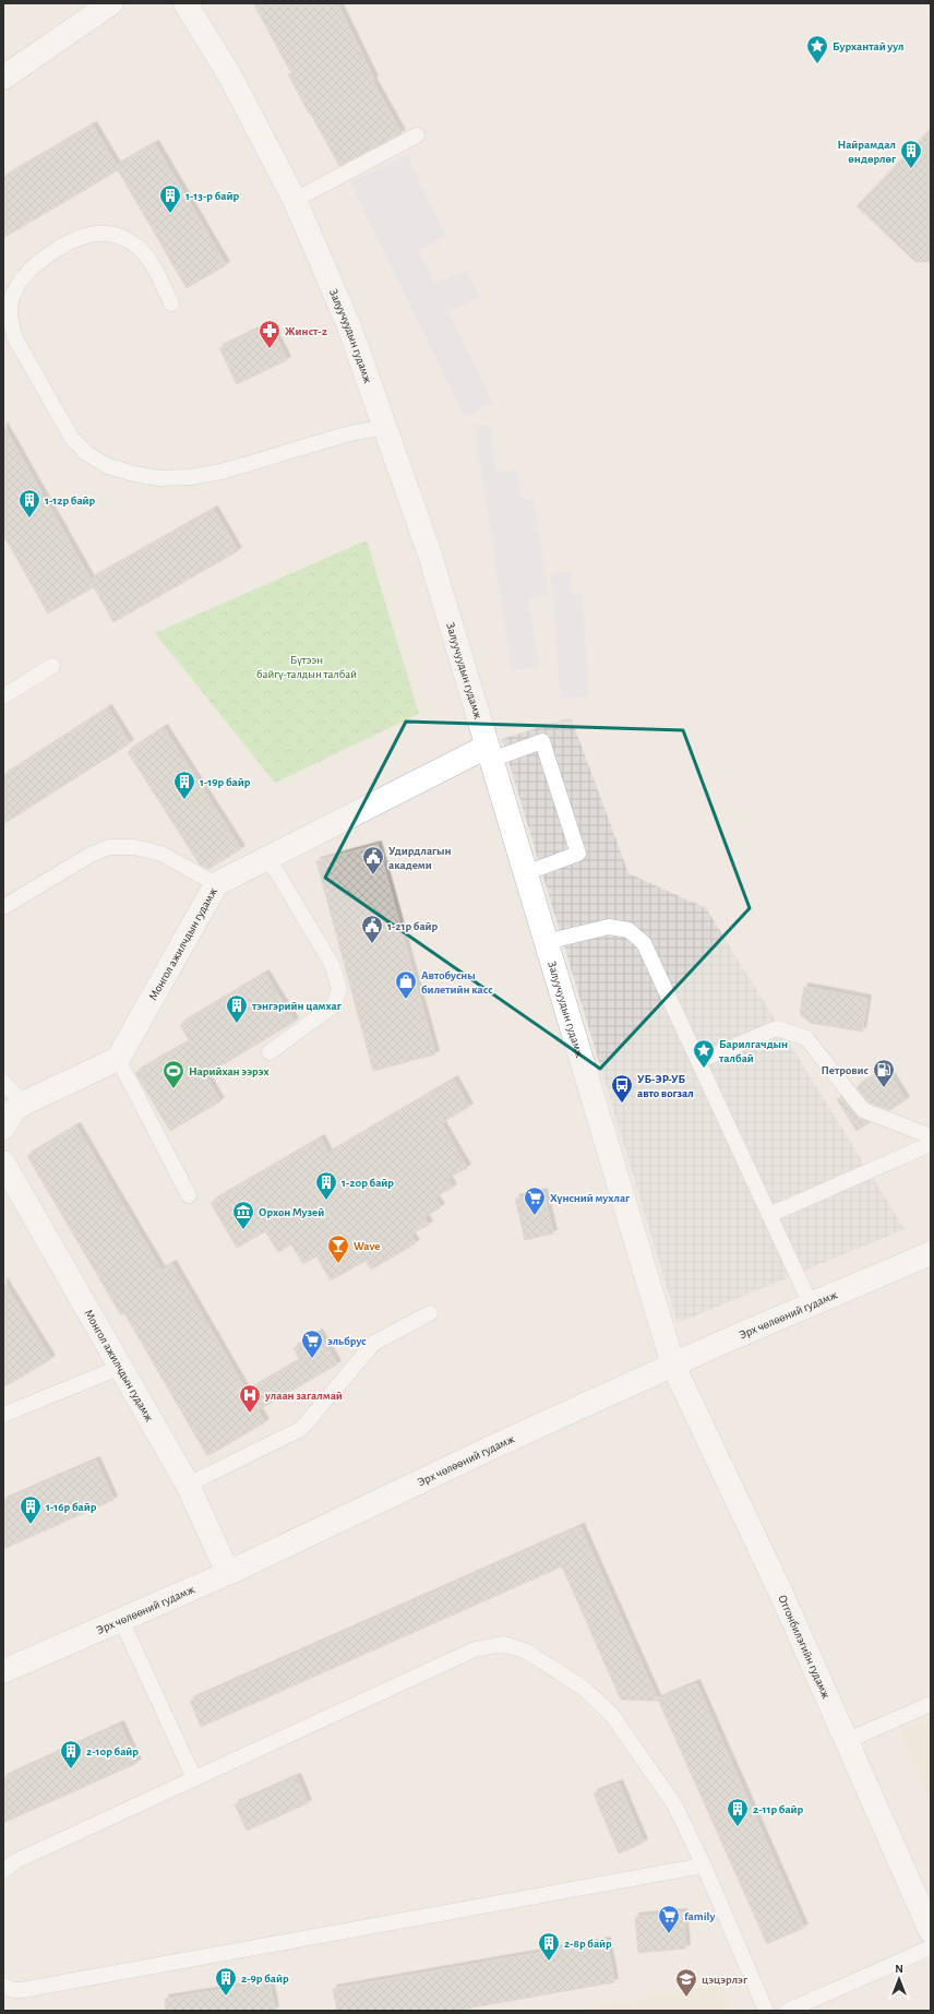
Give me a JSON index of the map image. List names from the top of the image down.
{
  "streets": {
    "street": [
      "Залуучуудын гудамж",
      "Монгол ажилчдын гудамж",
      "Эрх чөлөөний гудамж",
      "Отгонбилэгийн гудамж"
    ]
  },
  "crossings": [
    ["Залуучуудын гудамж", "Монгол ажилчдын гудамж"],
    ["Залуучуудын гудамж", "Эрх чөлөөний гудамж"],
    ["Залуучуудын гудамж", "Отгонбилэгийн гудамж"],
    ["Монгол ажилчдын гудамж", "Эрх чөлөөний гудамж"],
    ["Эрх чөлөөний гудамж", "Отгонбилэгийн гудамж"]
  ],
  "parks": ["Бүтээн байгү-талдын талбай"],
  "places": {
    "place": ["Бурхантай уул", "Барилгачдын талбай"],
    "building": [
      "Найрамдал өндөрлөг",
      "1-13-р байр",
      "1-12р байр",
      "1-19р байр",
      "тэнгэрийн цамхаг",
      "1-20р байр",
      "1-16р байр",
      "2-10р байр",
      "2-11р байр",
      "2-8р байр",
      "2-9р байр"
    ],
    "pharmacy": ["Жинст-2"],
    "public building": ["Удирдлагын академи", "1-21р байр"],
    "shop": ["Автобусны билетийн касс"],
    "fuel station": ["Петровис"],
    "sports": ["Нарийхан ээрэх"],
    "bus stop": ["УБ-ЭР-УБ авто вогзал"],
    "supermarket": ["Хүнсний мухлаг", "эльбрус", "family"],
    "museum": ["Орхон Myзей"],
    "bar": ["Wave"],
    "hospital": ["улаан загалмай"],
    "school or university": ["цэцэрлэг"]
  },
  "north": "top"
}
